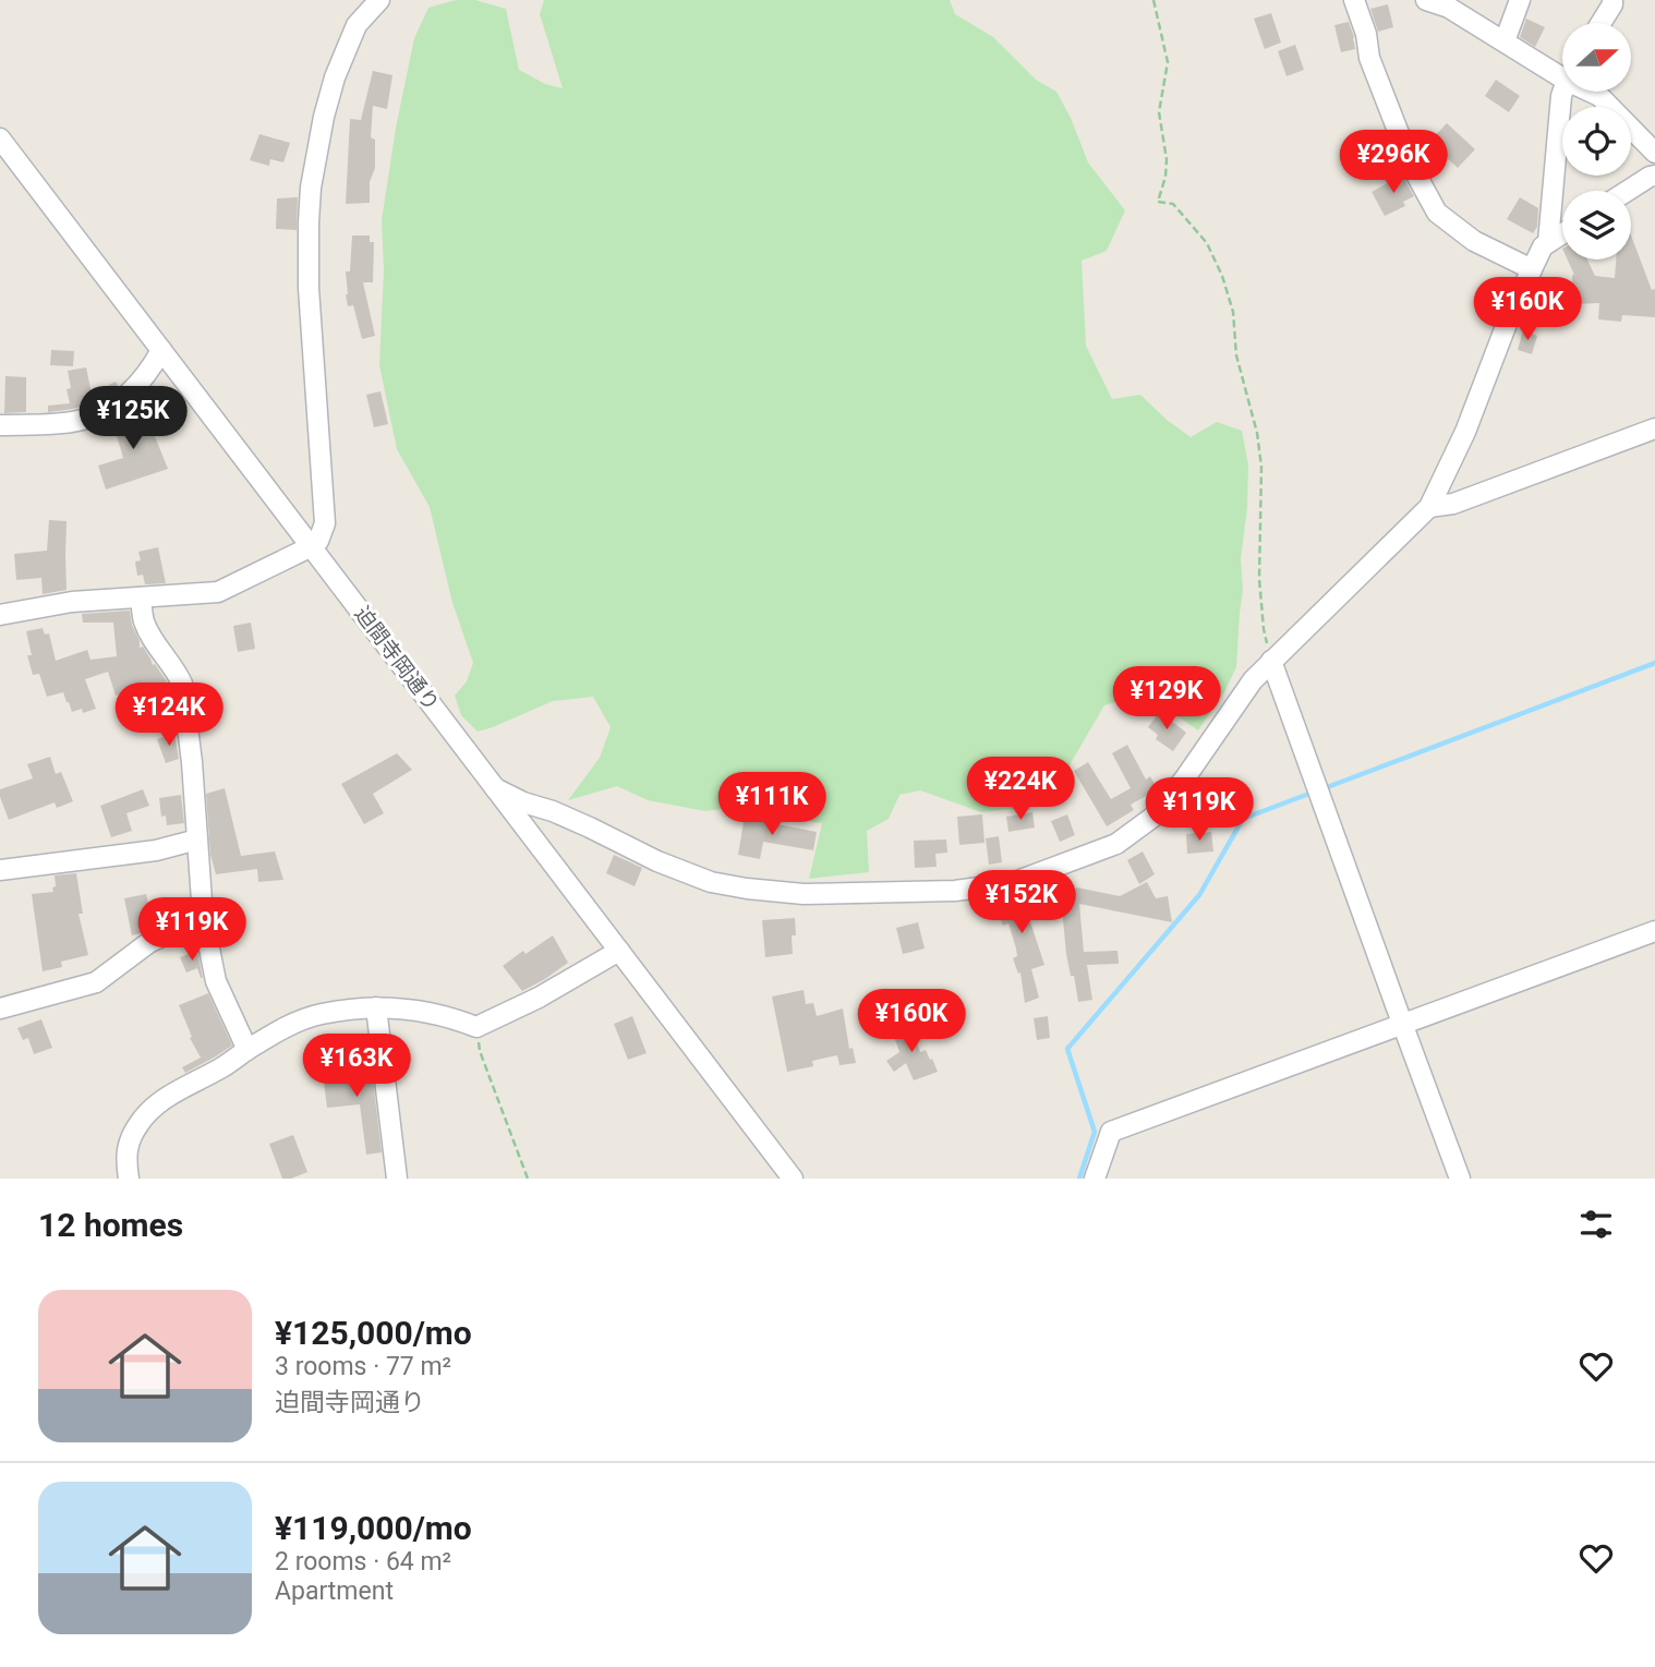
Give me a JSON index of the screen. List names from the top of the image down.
{
  "streets": {
    "street": ["迫間寺岡通り"]
  },
  "north": "right",
  "page": {
    "price": [
      "¥296K",
      "¥160K",
      "¥125K",
      "¥129K",
      "¥124K",
      "¥224K",
      "¥111K",
      "¥119K",
      "¥152K",
      "¥119K",
      "¥160K",
      "¥163K"
    ],
    "heading": "12 homes",
    "list": [
      {
        "name": "¥125,000/mo",
        "note": "3 rooms · 77 m² · 迫間寺岡通り"
      },
      {
        "name": "¥119,000/mo",
        "note": "2 rooms · 64 m² · Apartment"
      }
    ]
  }
}
